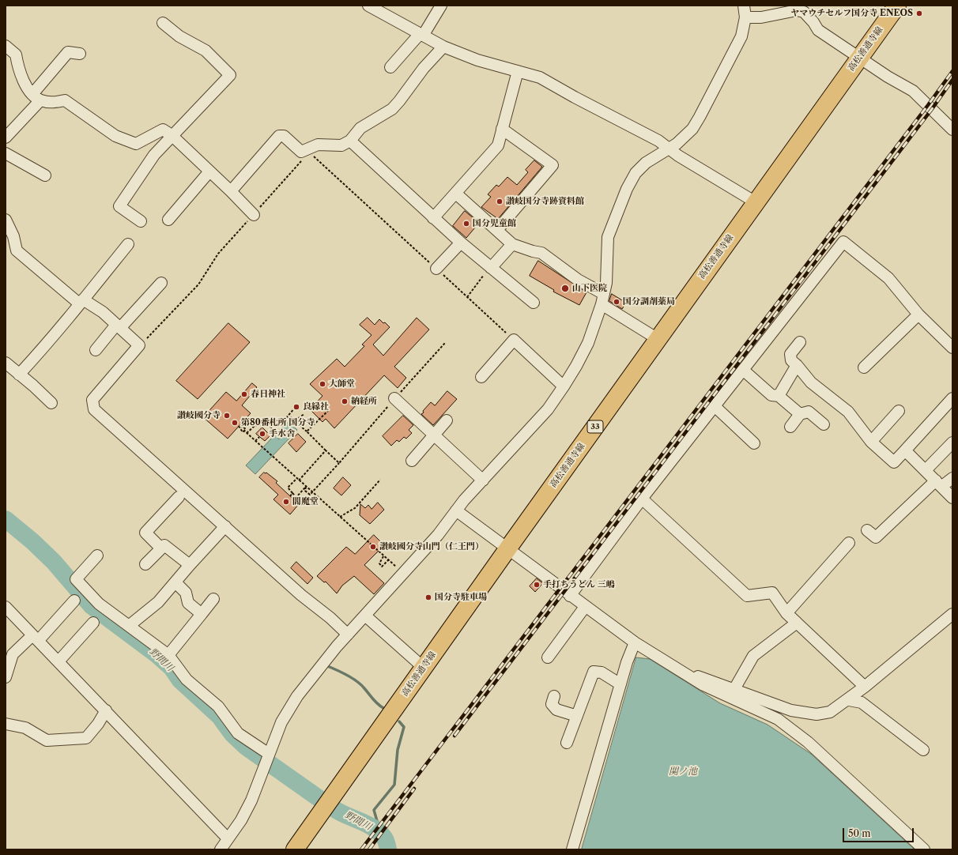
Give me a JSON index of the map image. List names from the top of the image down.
{
  "streets": {
    "main road": ["高松善通寺線", "33"]
  },
  "water": ["野間川", "関ノ池"],
  "places": [
    "ヤマウチセルフ国分寺 ENEOS",
    "讃岐国分寺跡資料館",
    "国分児童館",
    "山下医院",
    "国分調剤薬局",
    "大師堂",
    "春日神社",
    "納経所",
    "良縁社",
    "讃岐國分寺",
    "第80番札所 国分寺",
    "手水舎",
    "閻魔堂",
    "讃岐國分寺山門（仁王門）",
    "手打ちうどん 三嶋",
    "国分寺駐車場"
  ],
  "scale_bar": "50 m"
}
